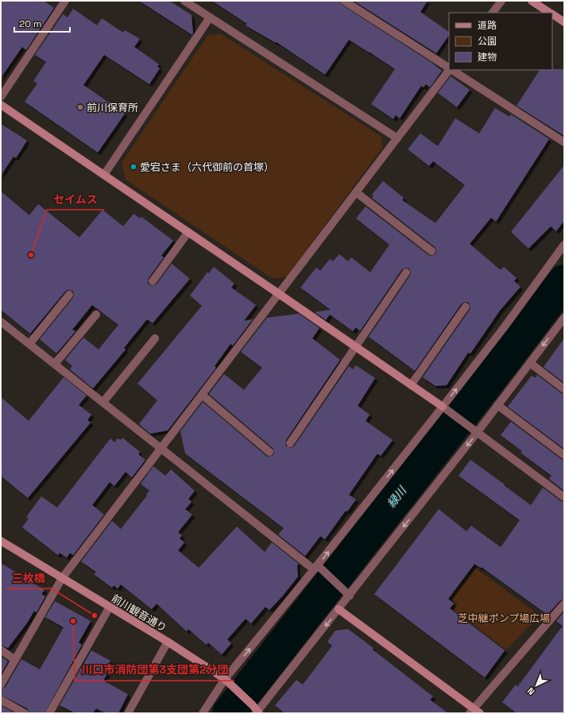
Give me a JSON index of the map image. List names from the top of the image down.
{
  "streets": {
    "street": ["前川観音通り"]
  },
  "water": ["緑川"],
  "parks": ["芝中継ポンプ場広場"],
  "places": [
    "前川保育所",
    "愛宕さま（六代御前の首塚）",
    "セイムス",
    "三枚橋",
    "川口市消防団第3支団第2分団"
  ],
  "legend": ["道路", "公園", "建物"],
  "scale_bar": "20 m",
  "north": "bottom left"
}
